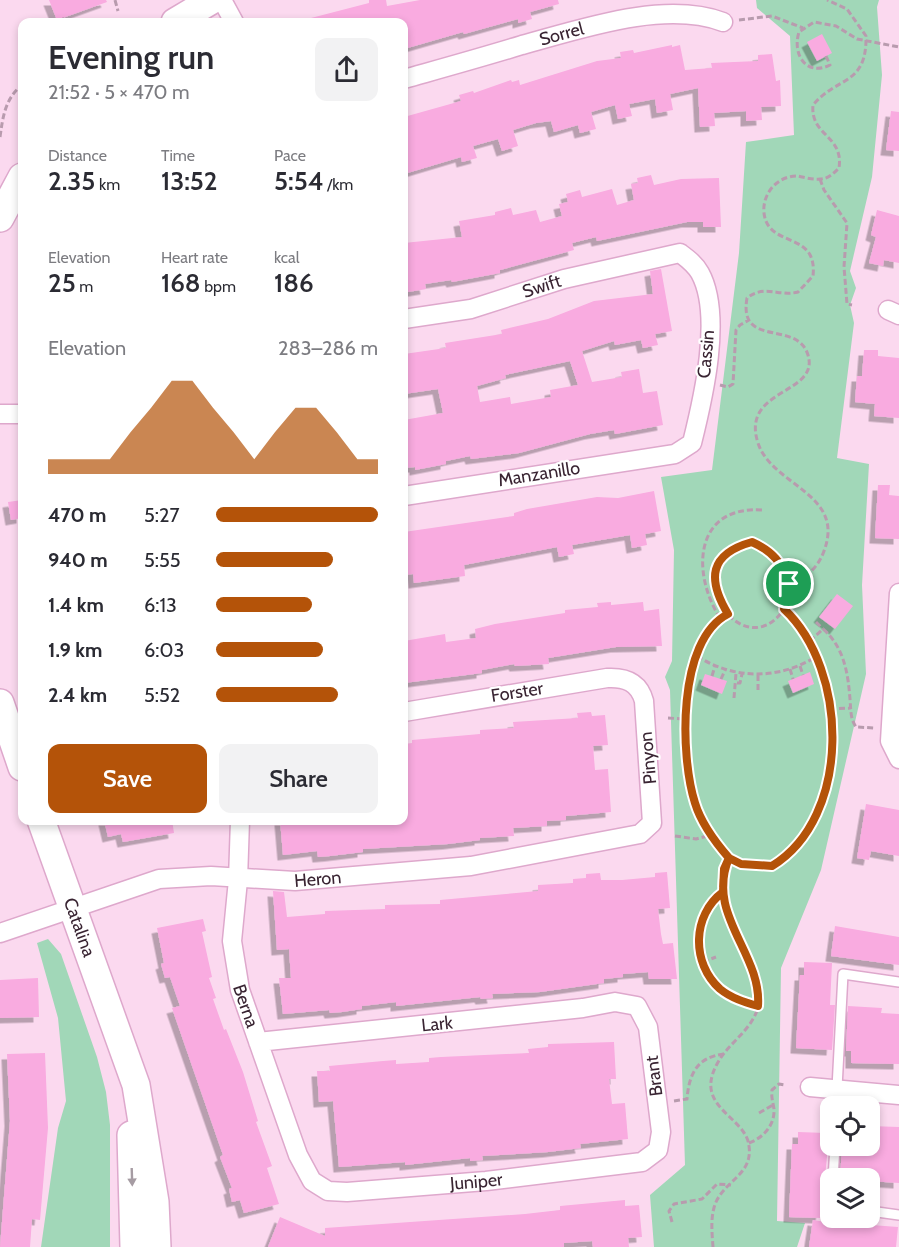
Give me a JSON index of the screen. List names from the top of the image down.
{
  "streets": {
    "street": [
      "Sorrel",
      "Swift",
      "Cassin",
      "Manzanillo",
      "Forster",
      "Pinyon",
      "Heron",
      "Catalina",
      "Berna",
      "Lark",
      "Brant",
      "Juniper"
    ]
  },
  "crossings": [
    ["Swift", "Cassin"],
    ["Cassin", "Manzanillo"],
    ["Forster", "Pinyon"],
    ["Pinyon", "Heron"],
    ["Heron", "Catalina"],
    ["Heron", "Berna"],
    ["Berna", "Lark"],
    ["Berna", "Juniper"],
    ["Lark", "Brant"],
    ["Brant", "Juniper"]
  ],
  "page": {
    "heading": ["Evening run", "21:52 · 5 × 470 m"],
    "stats": [
      ["Distance", "2.35 km"],
      ["Time", "13:52"],
      ["Pace", "5:54 /km"],
      ["Elevation", "25 m"],
      ["Heart rate", "168 bpm"],
      ["kcal", "186"]
    ],
    "chart": ["Elevation", "283–286 m"],
    "list": [
      {
        "name": "470 m",
        "note": "5:27"
      },
      {
        "name": "940 m",
        "note": "5:55"
      },
      {
        "name": "1.4 km",
        "note": "6:13"
      },
      {
        "name": "1.9 km",
        "note": "6:03"
      },
      {
        "name": "2.4 km",
        "note": "5:52"
      }
    ],
    "buttons": ["Save", "Share"]
  }
}
